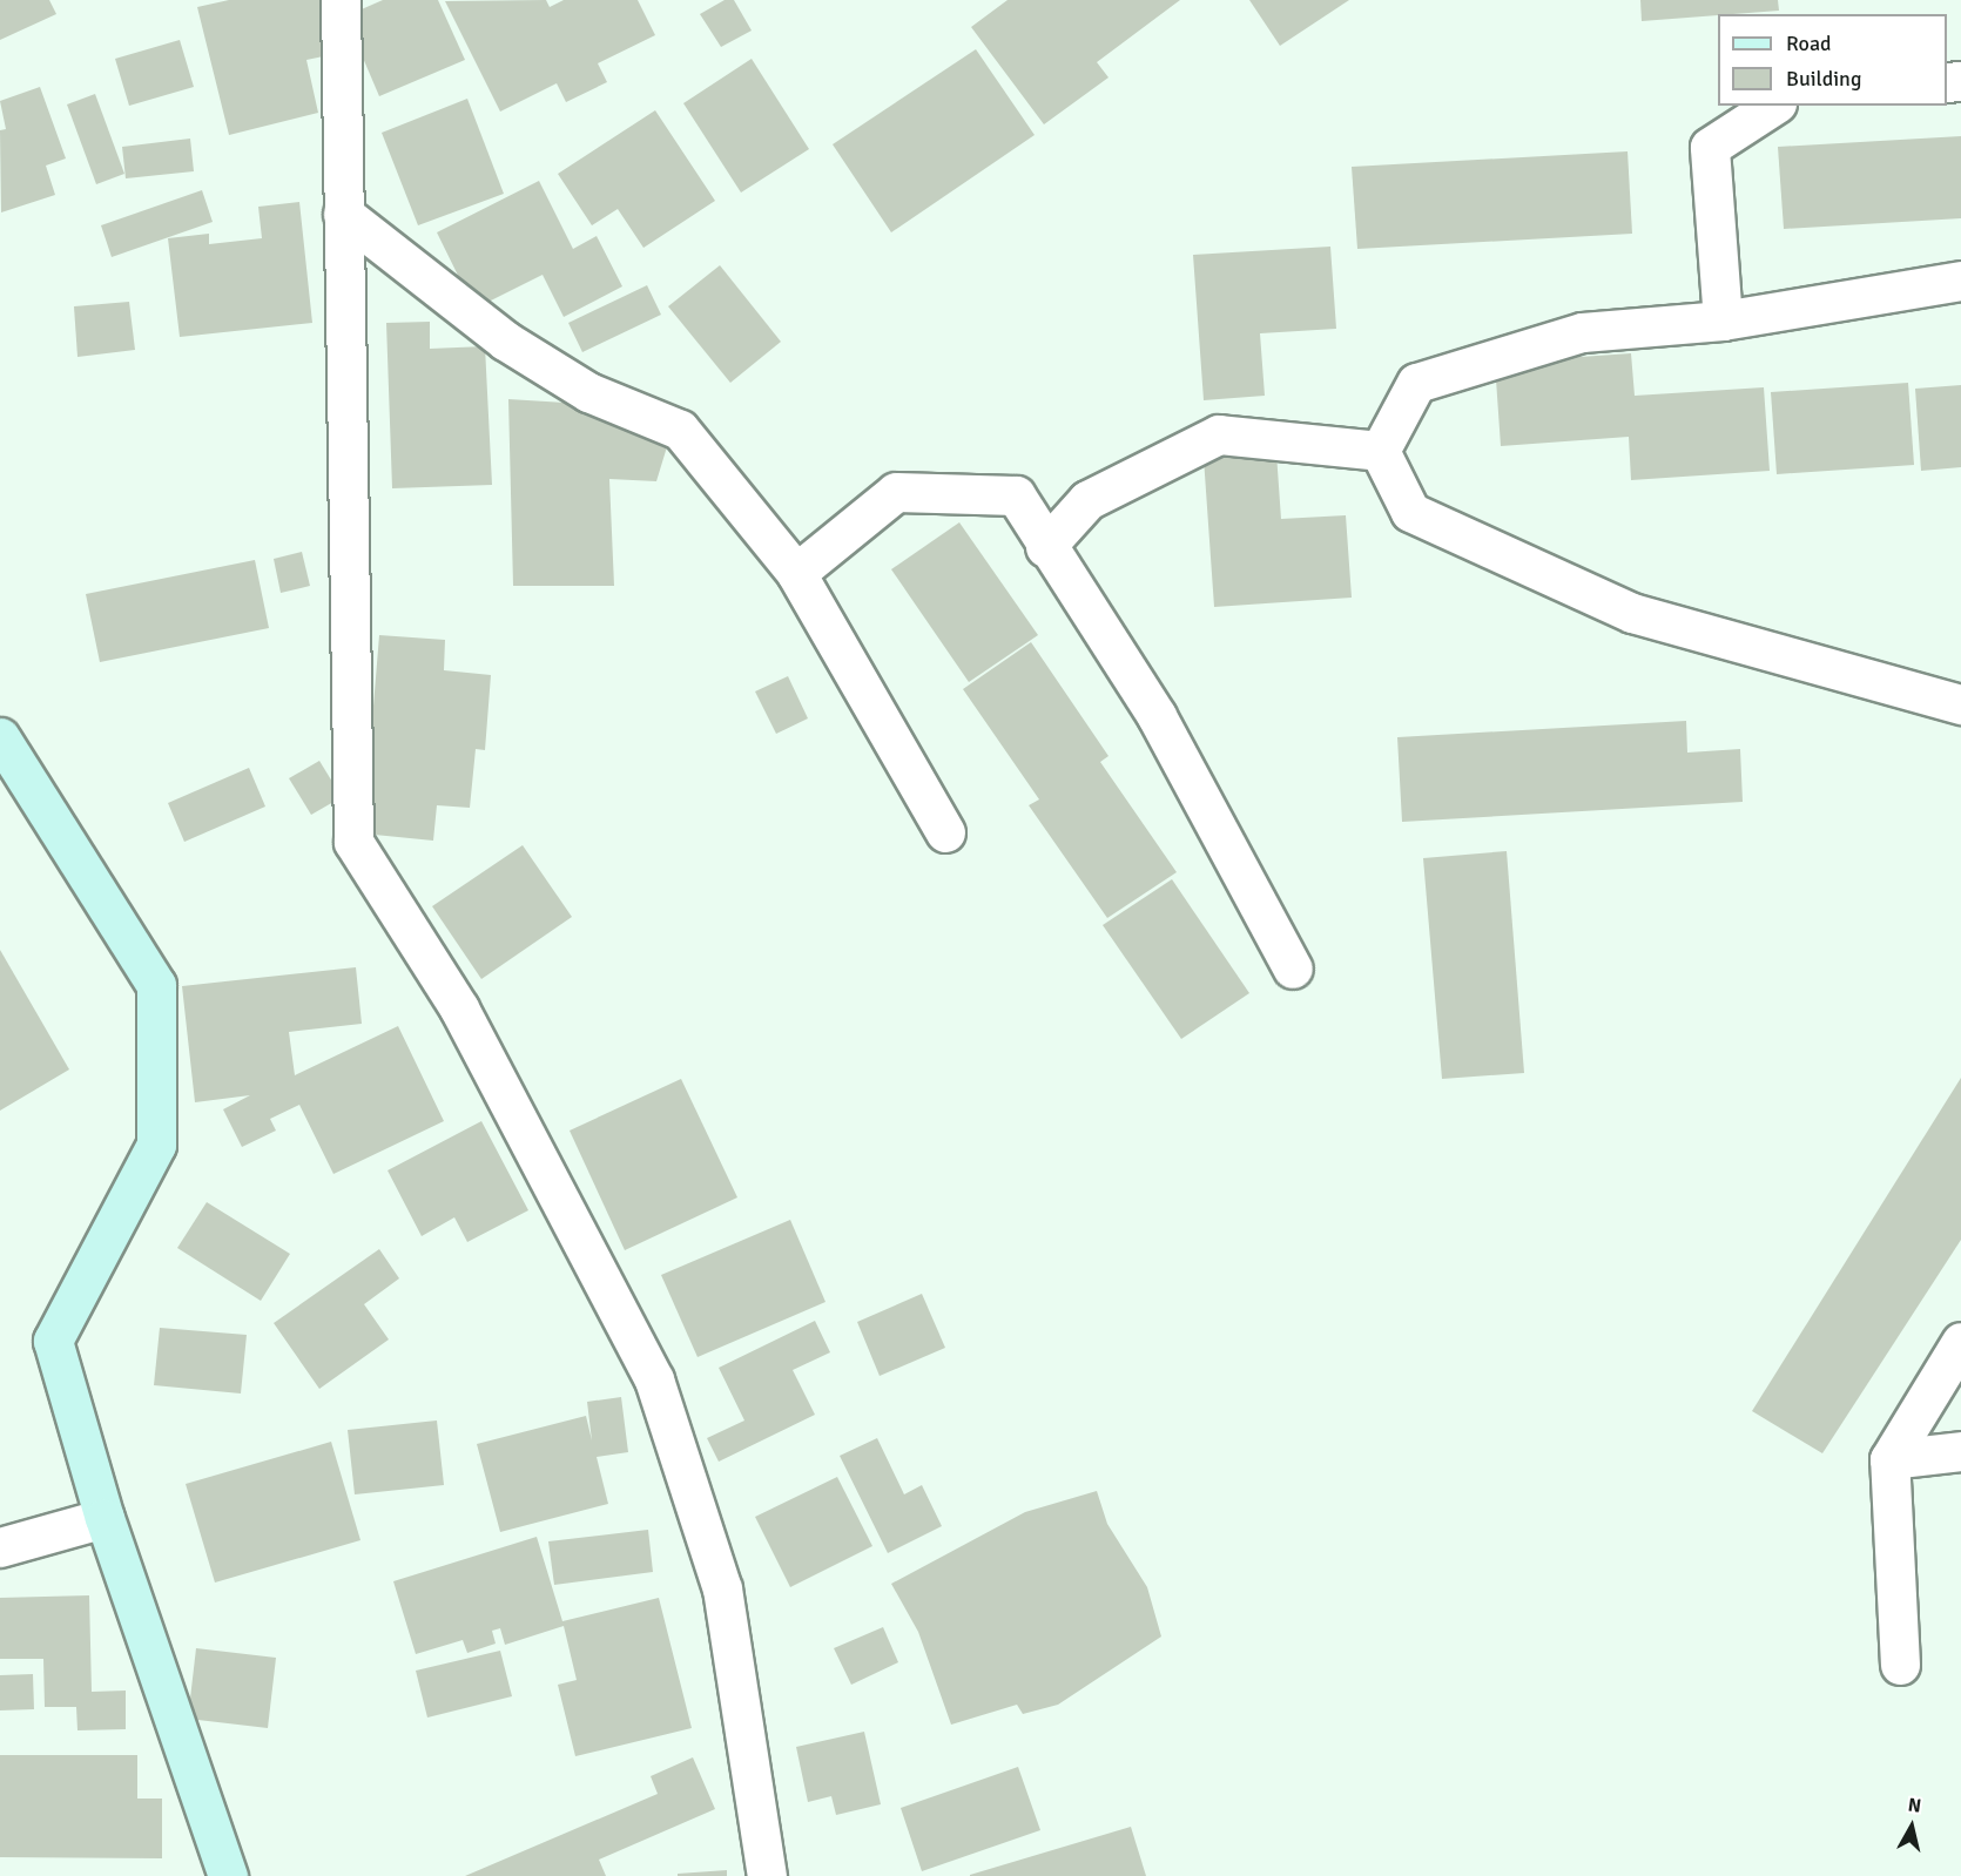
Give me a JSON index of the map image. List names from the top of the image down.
{
  "legend": ["Road", "Building"],
  "north": "top"
}
